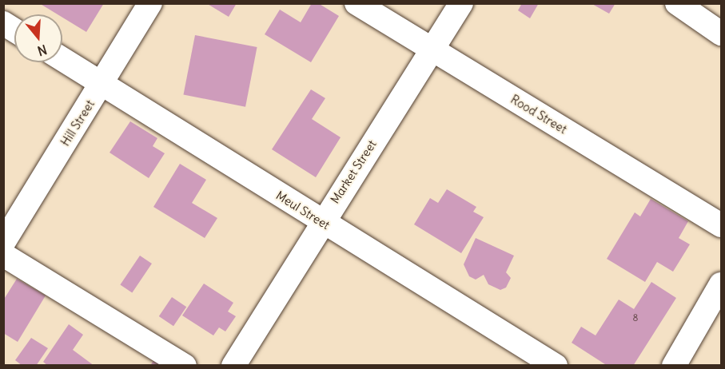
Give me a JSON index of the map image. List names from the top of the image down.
{
  "streets": {
    "street": [
      "Rood Street",
      "Hill Street",
      "Market Street",
      "Meul Street"
    ]
  },
  "crossings": [
    ["Rood Street", "Market Street"],
    ["Hill Street", "Meul Street"],
    ["Market Street", "Meul Street"]
  ],
  "house_numbers": ["8"],
  "north": "bottom"
}
